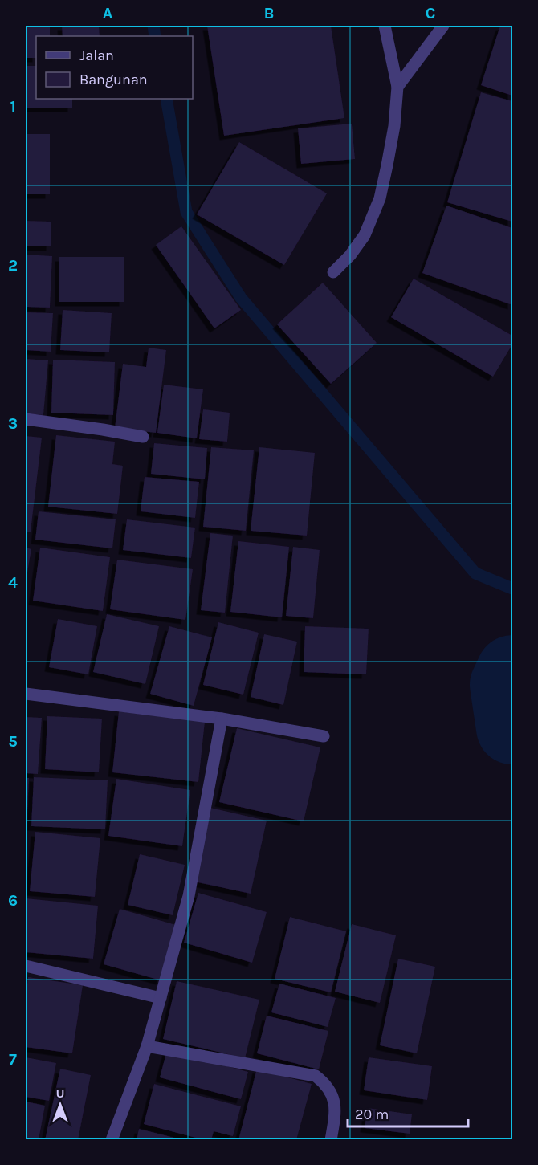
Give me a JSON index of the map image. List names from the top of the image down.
{
  "legend": ["Jalan", "Bangunan"],
  "scale_bar": "20 m",
  "north": "top",
  "grid": {
    "columns": ["A", "B", "C"],
    "rows": [
      "1",
      "2",
      "3",
      "4",
      "5",
      "6",
      "7"
    ]
  }
}
